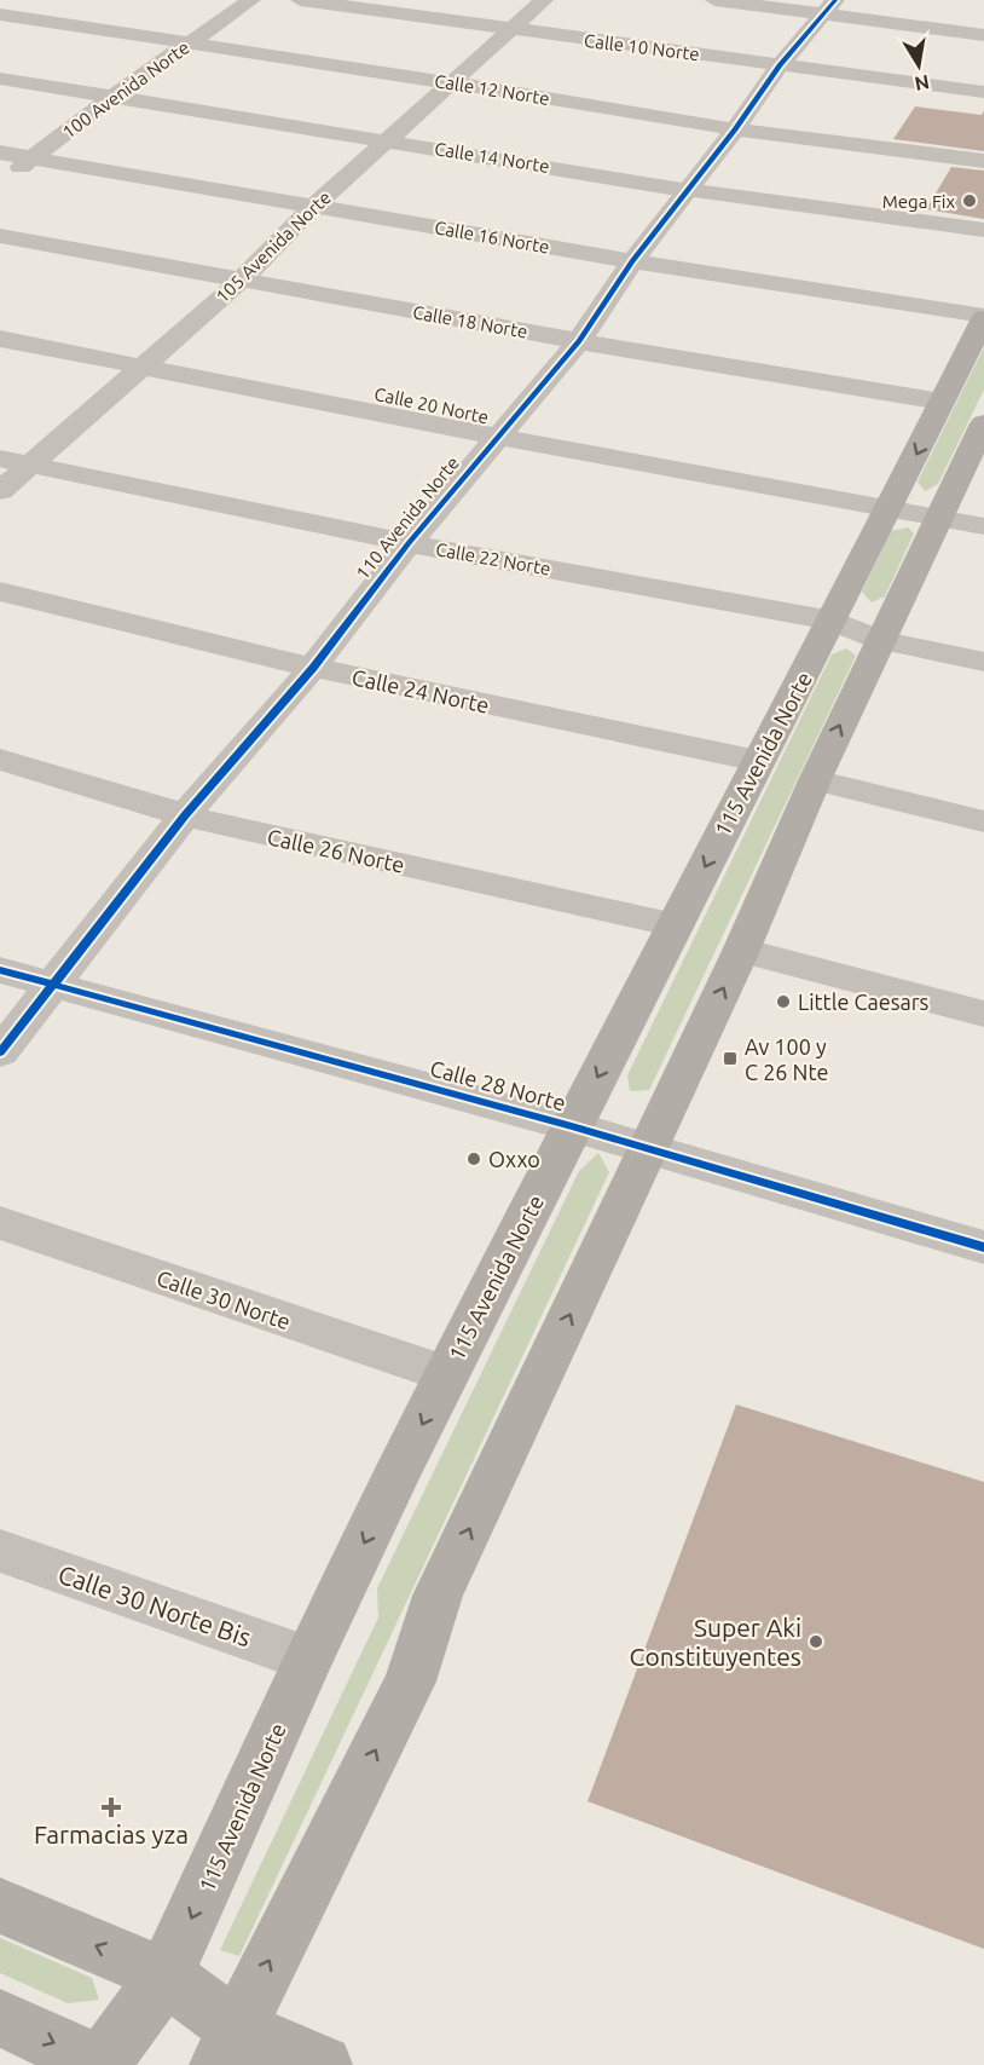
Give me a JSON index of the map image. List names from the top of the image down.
{
  "streets": {
    "main road": ["115 Avenida Norte"],
    "street": [
      "Calle 10 Norte",
      "100 Avenida Norte",
      "Calle 12 Norte",
      "Calle 14 Norte",
      "Calle 16 Norte",
      "105 Avenida Norte",
      "Calle 18 Norte",
      "Calle 20 Norte",
      "110 Avenida Norte",
      "Calle 22 Norte",
      "Calle 24 Norte",
      "Calle 26 Norte",
      "Calle 28 Norte",
      "Calle 30 Norte",
      "Calle 30 Norte Bis"
    ]
  },
  "crossings": [
    ["Calle 10 Norte", "105 Avenida Norte"],
    ["Calle 10 Norte", "110 Avenida Norte"],
    ["100 Avenida Norte", "Calle 12 Norte"],
    ["100 Avenida Norte", "Calle 14 Norte"],
    ["100 Avenida Norte", "Calle 16 Norte"],
    ["Calle 12 Norte", "105 Avenida Norte"],
    ["Calle 12 Norte", "110 Avenida Norte"],
    ["Calle 14 Norte", "105 Avenida Norte"],
    ["Calle 14 Norte", "110 Avenida Norte"],
    ["Calle 16 Norte", "105 Avenida Norte"],
    ["Calle 16 Norte", "110 Avenida Norte"],
    ["Calle 16 Norte", "115 Avenida Norte"],
    ["105 Avenida Norte", "Calle 18 Norte"],
    ["105 Avenida Norte", "Calle 20 Norte"],
    ["105 Avenida Norte", "Calle 22 Norte"],
    ["Calle 18 Norte", "110 Avenida Norte"],
    ["Calle 18 Norte", "115 Avenida Norte"],
    ["Calle 20 Norte", "110 Avenida Norte"],
    ["Calle 20 Norte", "115 Avenida Norte"],
    ["110 Avenida Norte", "Calle 22 Norte"],
    ["110 Avenida Norte", "Calle 24 Norte"],
    ["110 Avenida Norte", "Calle 26 Norte"],
    ["110 Avenida Norte", "Calle 28 Norte"],
    ["Calle 22 Norte", "115 Avenida Norte"],
    ["Calle 24 Norte", "115 Avenida Norte"],
    ["115 Avenida Norte", "Calle 26 Norte"],
    ["115 Avenida Norte", "Calle 28 Norte"],
    ["115 Avenida Norte", "Calle 30 Norte"],
    ["115 Avenida Norte", "Calle 30 Norte Bis"]
  ],
  "places": {
    "other": [
      "Mega Fix",
      "Little Caesars",
      "Oxxo",
      "Super Aki Constituyentes"
    ],
    "transit": ["Av 100 y C 26 Nte"],
    "health": ["Farmacias yza"]
  },
  "north": "bottom"
}
